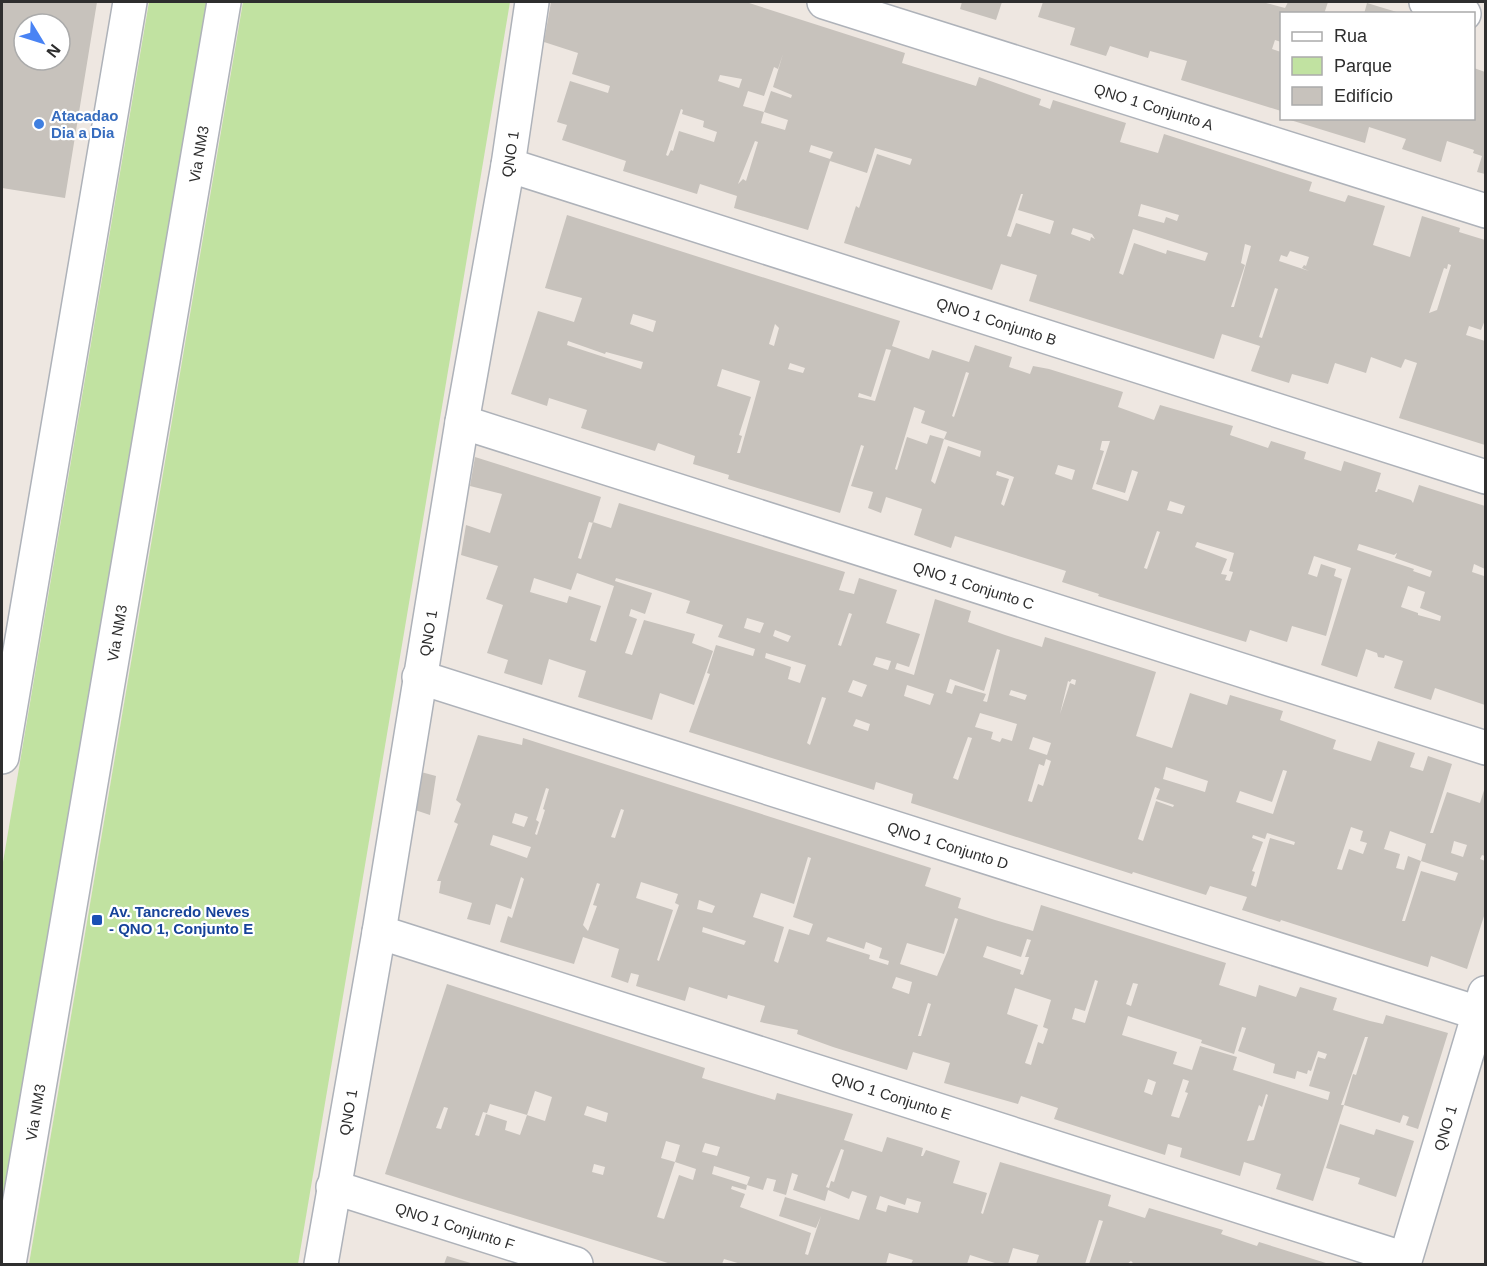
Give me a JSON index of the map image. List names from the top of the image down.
{
  "streets": {
    "street": [
      "QNO 1 Conjunto A",
      "Via NM3",
      "QNO 1",
      "QNO 1 Conjunto B",
      "QNO 1 Conjunto C",
      "QNO 1 Conjunto D",
      "QNO 1 Conjunto E",
      "QNO 1 Conjunto F"
    ]
  },
  "crossings": [
    ["QNO 1", "QNO 1 Conjunto B"],
    ["QNO 1", "QNO 1 Conjunto C"],
    ["QNO 1", "QNO 1 Conjunto D"],
    ["QNO 1", "QNO 1 Conjunto E"],
    ["QNO 1", "QNO 1 Conjunto F"]
  ],
  "places": {
    "other": ["Atacadao Dia a Dia"],
    "transit": ["Av. Tancredo Neves - QNO 1, Conjunto E"]
  },
  "legend": ["Rua", "Parque", "Edifício"],
  "north": "bottom right"
}
